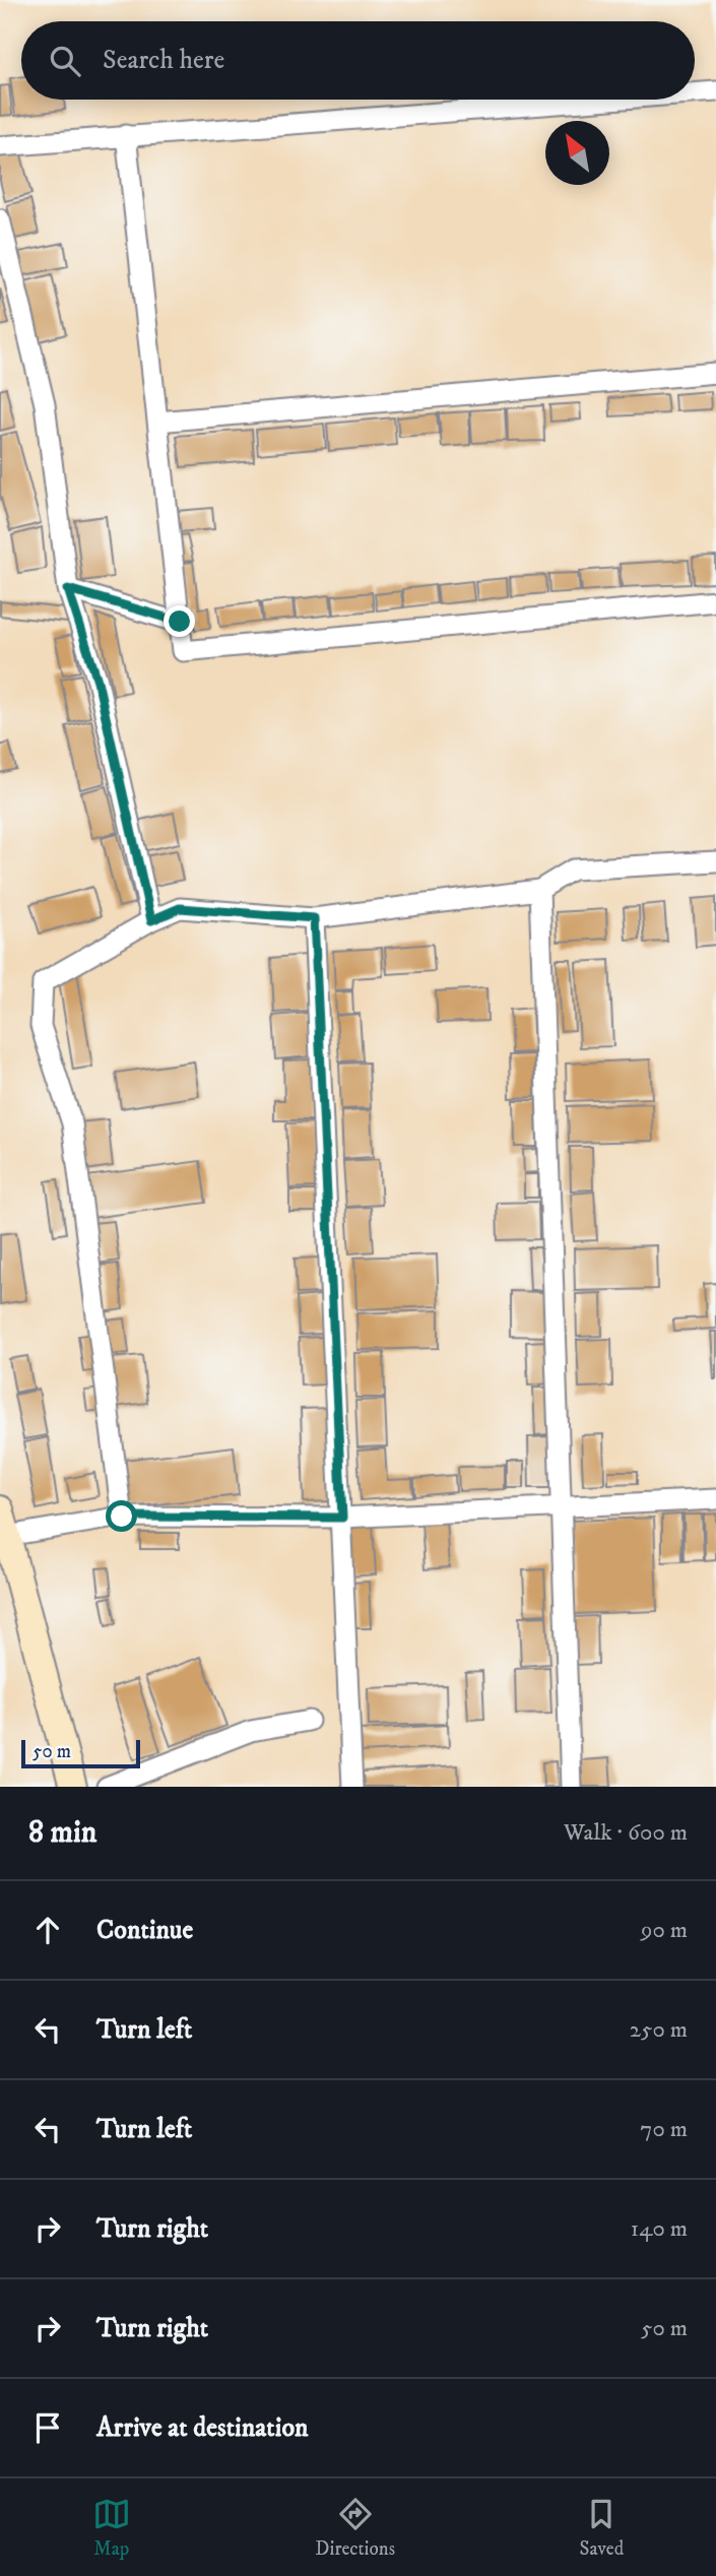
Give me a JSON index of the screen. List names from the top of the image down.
{
  "scale_bar": "50 m",
  "north": "top left",
  "page": {
    "search": "Search here",
    "scale": "50 m",
    "heading": ["8 min", "Walk · 600 m"],
    "list": [
      ["Continue", "90 m"],
      ["Turn left", "250 m"],
      ["Turn left", "70 m"],
      ["Turn right", "140 m"],
      ["Turn right", "50 m"],
      "Arrive at destination"
    ],
    "nav": ["Map", "Directions", "Saved"]
  }
}
